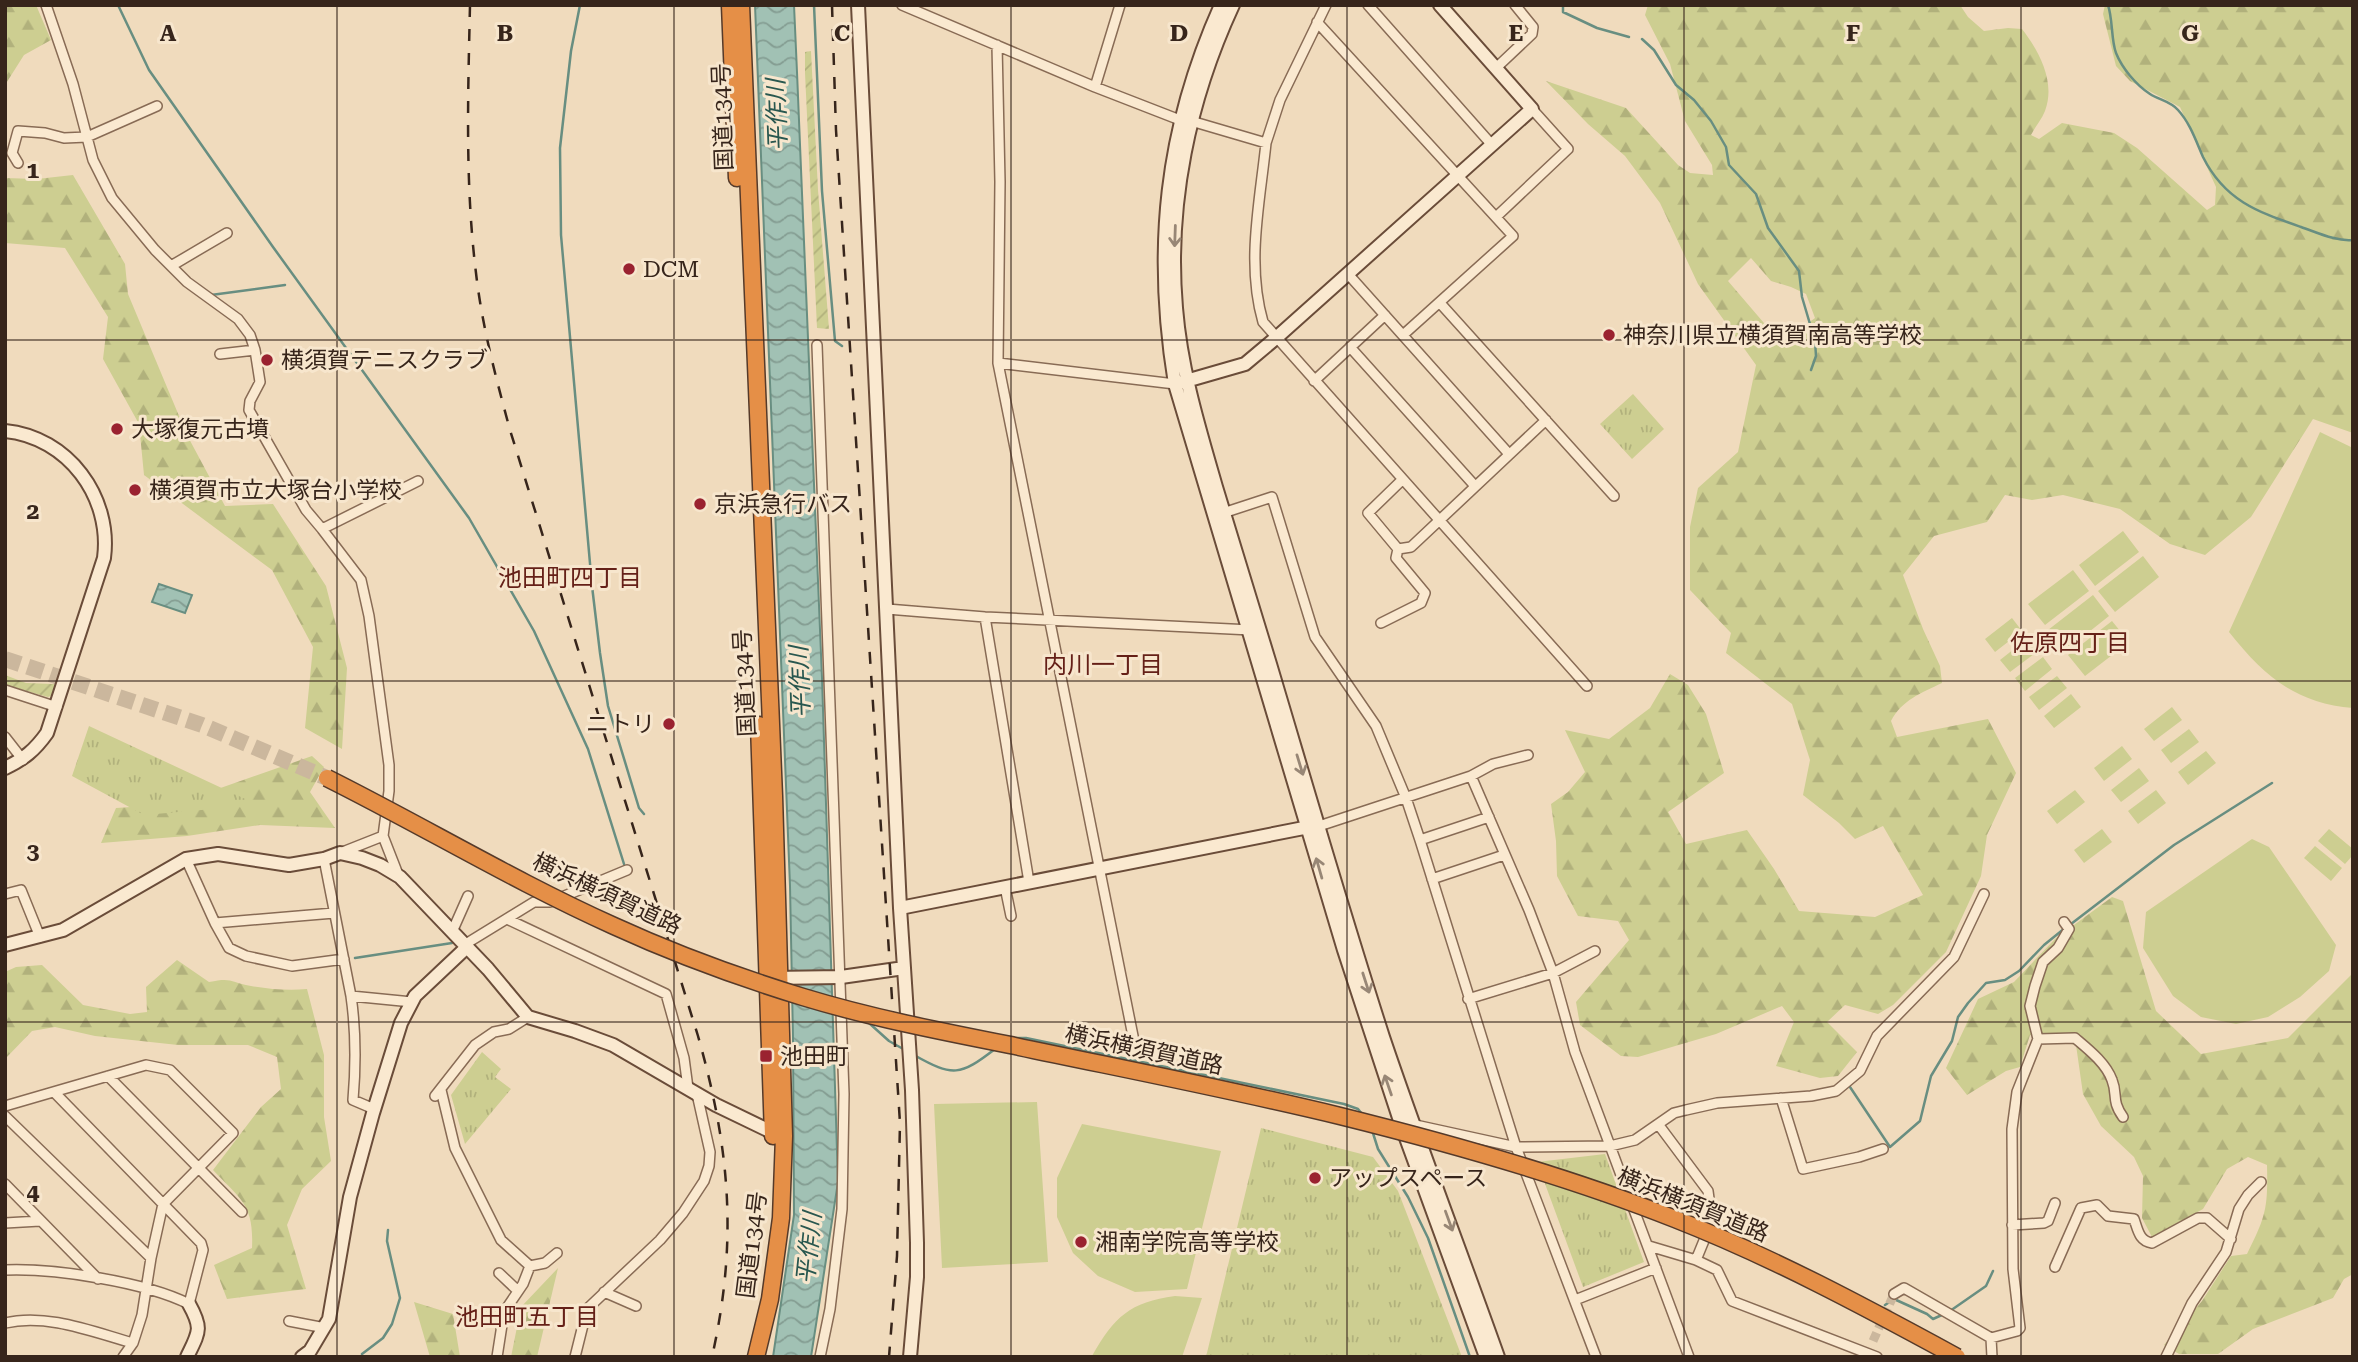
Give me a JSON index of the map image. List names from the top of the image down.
{
  "streets": {
    "highway": ["国道134号", "横浜横須賀道路"]
  },
  "districts": [
    "池田町四丁目",
    "佐原四丁目",
    "内川一丁目",
    "池田町五丁目"
  ],
  "water": ["平作川"],
  "places": {
    "other": [
      "DCM",
      "神奈川県立横須賀南高等学校",
      "横須賀テニスクラブ",
      "大塚復元古墳",
      "横須賀市立大塚台小学校",
      "京浜急行バス",
      "ニトリ",
      "アップスペース",
      "湘南学院高等学校"
    ],
    "transit": ["池田町"]
  },
  "grid": {
    "columns": [
      "A",
      "B",
      "C",
      "D",
      "E",
      "F",
      "G"
    ],
    "rows": [
      "1",
      "2",
      "3",
      "4"
    ]
  }
}
